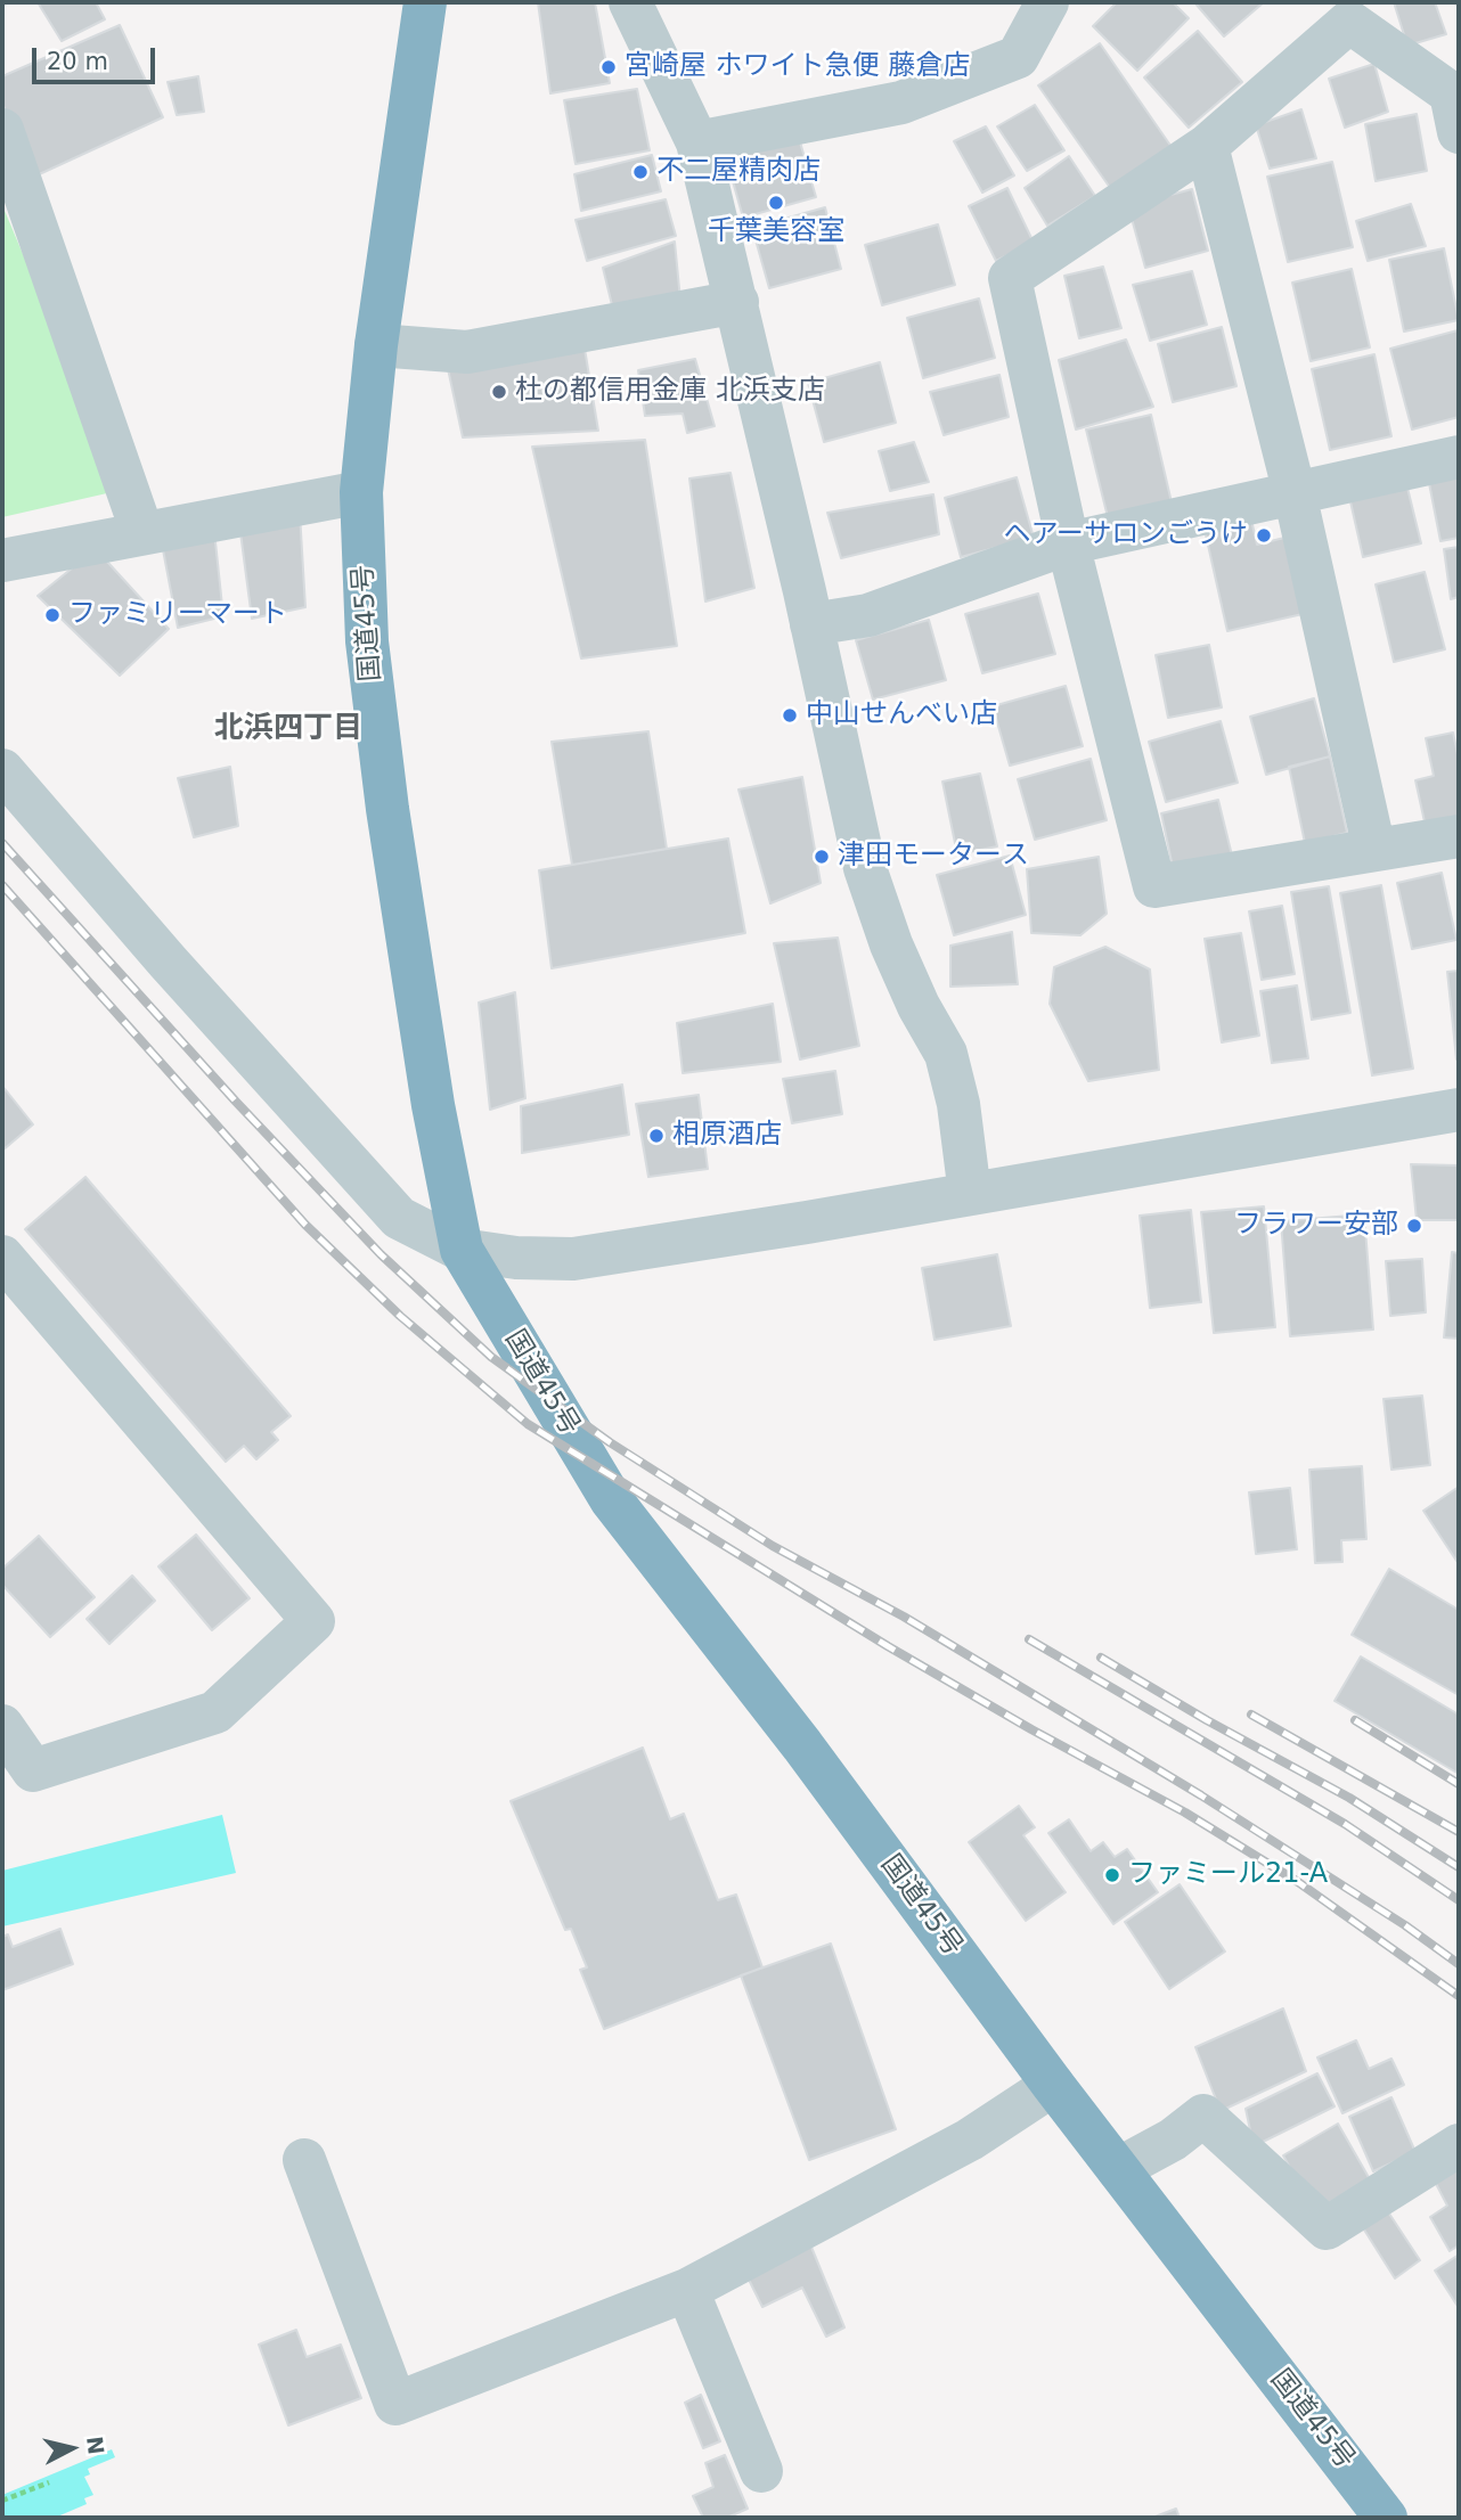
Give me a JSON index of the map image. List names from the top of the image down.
{
  "streets": {
    "highway": ["国道45号"]
  },
  "districts": ["北浜四丁目"],
  "places": [
    "宮崎屋 ホワイト急便 藤倉店",
    "不二屋精肉店",
    "千葉美容室",
    "杜の都信用金庫 北浜支店",
    "ヘアーサロンごうけ",
    "ファミリーマート",
    "中山せんべい店",
    "津田モータース",
    "相原酒店",
    "フラワー安部",
    "ファミール21-A"
  ],
  "scale_bar": "20 m",
  "north": "right"
}
